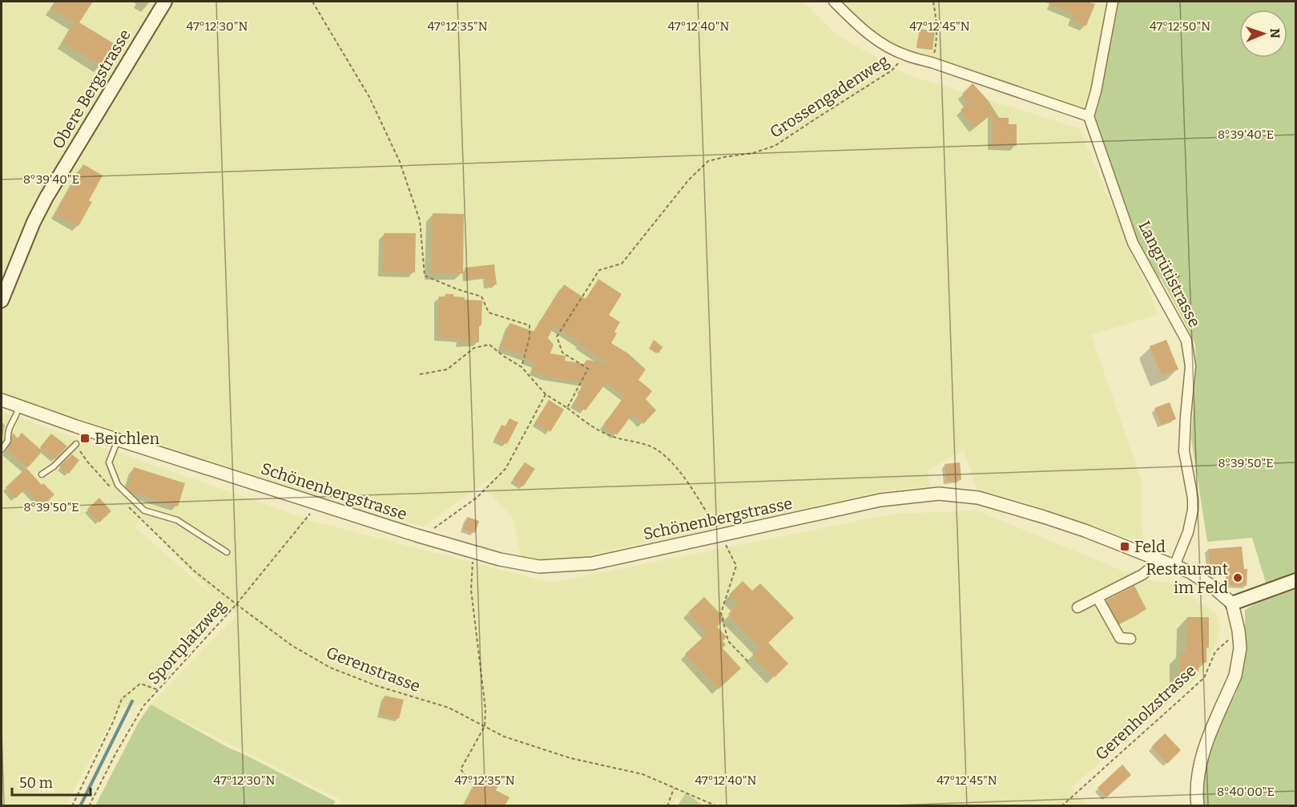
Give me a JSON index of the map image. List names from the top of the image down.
{
  "streets": {
    "main road": ["Obere Bergstrasse"],
    "street": ["Langrütistrasse", "Schönenbergstrasse"],
    "path": [
      "Grossengadenweg",
      "Sportplatzweg",
      "Gerenstrasse",
      "Gerenholzstrasse"
    ]
  },
  "crossings": [
    ["Langrütistrasse", "Schönenbergstrasse"],
    ["Schönenbergstrasse", "Sportplatzweg"],
    ["Sportplatzweg", "Gerenstrasse"]
  ],
  "places": {
    "transit": ["Beichlen", "Feld"],
    "other": ["Restaurant im Feld"]
  },
  "scale_bar": "50 m",
  "north": "right",
  "coordinates": [
    "47°12'30\"N",
    "47°12'35\"N",
    "47°12'40\"N",
    "47°12'45\"N",
    "47°12'50\"N",
    "8°39'40\"E",
    "8°39'50\"E",
    "8°40'00\"E"
  ]
}
